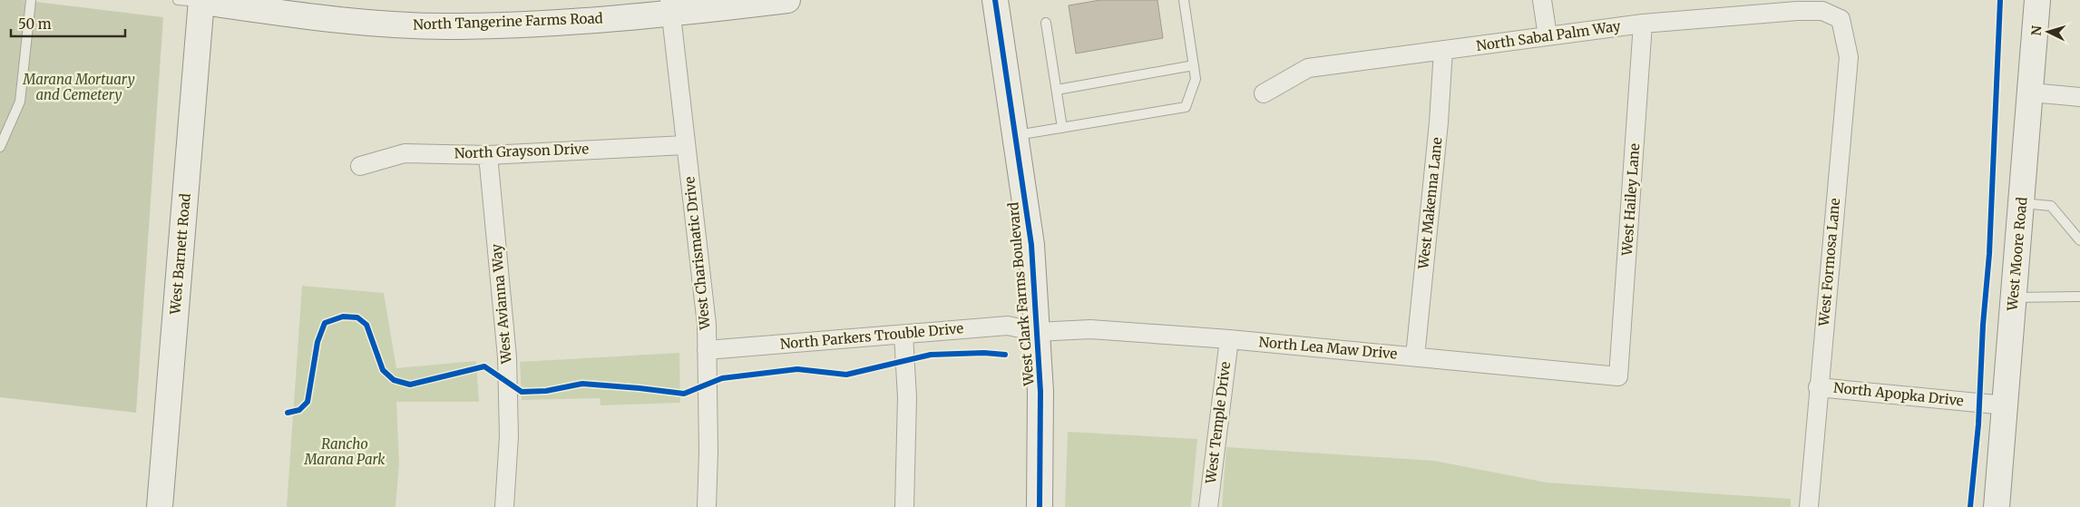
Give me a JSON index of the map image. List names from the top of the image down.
{
  "streets": {
    "street": [
      "North Tangerine Farms Road",
      "North Sabal Palm Way",
      "North Grayson Drive",
      "West Hailey Lane",
      "West Makenna Lane",
      "West Charismatic Drive",
      "West Barnett Road",
      "West Moore Road",
      "West Formosa Lane",
      "West Clark Farms Boulevard",
      "West Avianna Way",
      "North Parkers Trouble Drive",
      "North Lea Maw Drive",
      "North Apopka Drive",
      "West Temple Drive"
    ]
  },
  "crossings": [
    ["North Tangerine Farms Road", "West Charismatic Drive"],
    ["North Tangerine Farms Road", "West Barnett Road"],
    ["North Sabal Palm Way", "West Hailey Lane"],
    ["North Sabal Palm Way", "West Makenna Lane"],
    ["North Sabal Palm Way", "West Formosa Lane"],
    ["North Grayson Drive", "West Charismatic Drive"],
    ["North Grayson Drive", "West Avianna Way"],
    ["West Hailey Lane", "North Lea Maw Drive"],
    ["West Makenna Lane", "North Lea Maw Drive"],
    ["West Charismatic Drive", "North Parkers Trouble Drive"],
    ["West Moore Road", "North Apopka Drive"],
    ["West Formosa Lane", "North Apopka Drive"],
    ["West Clark Farms Boulevard", "North Parkers Trouble Drive"],
    ["West Clark Farms Boulevard", "North Lea Maw Drive"],
    ["North Parkers Trouble Drive", "North Lea Maw Drive"],
    ["North Lea Maw Drive", "West Temple Drive"]
  ],
  "parks": ["Marana Mortuary and Cemetery", "Rancho Marana Park"],
  "scale_bar": "50 m",
  "north": "left"
}
